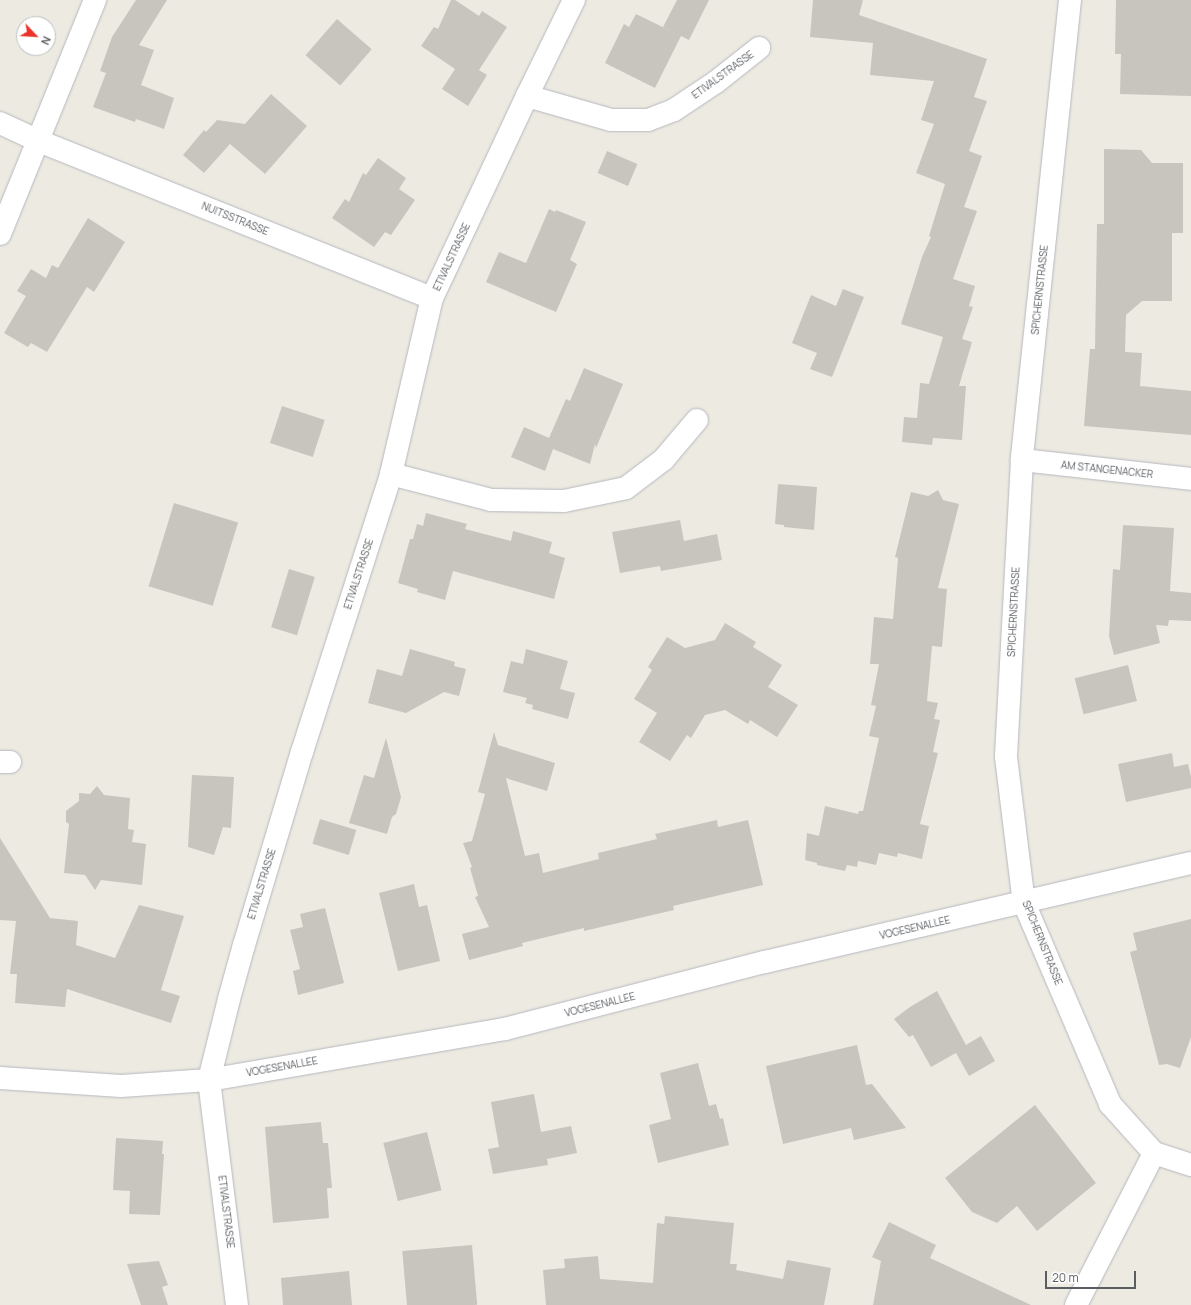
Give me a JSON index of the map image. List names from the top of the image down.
{
  "streets": {
    "street": [
      "ETIVALSTRASSE",
      "NUITSSTRASSE",
      "SPICHERNSTRASSE",
      "AM STANGENACKER",
      "VOGESENALLEE"
    ]
  },
  "crossings": [
    ["ETIVALSTRASSE", "NUITSSTRASSE"],
    ["ETIVALSTRASSE", "VOGESENALLEE"],
    ["SPICHERNSTRASSE", "AM STANGENACKER"],
    ["SPICHERNSTRASSE", "VOGESENALLEE"]
  ],
  "scale_bar": "20 m",
  "north": "bottom right"
}
